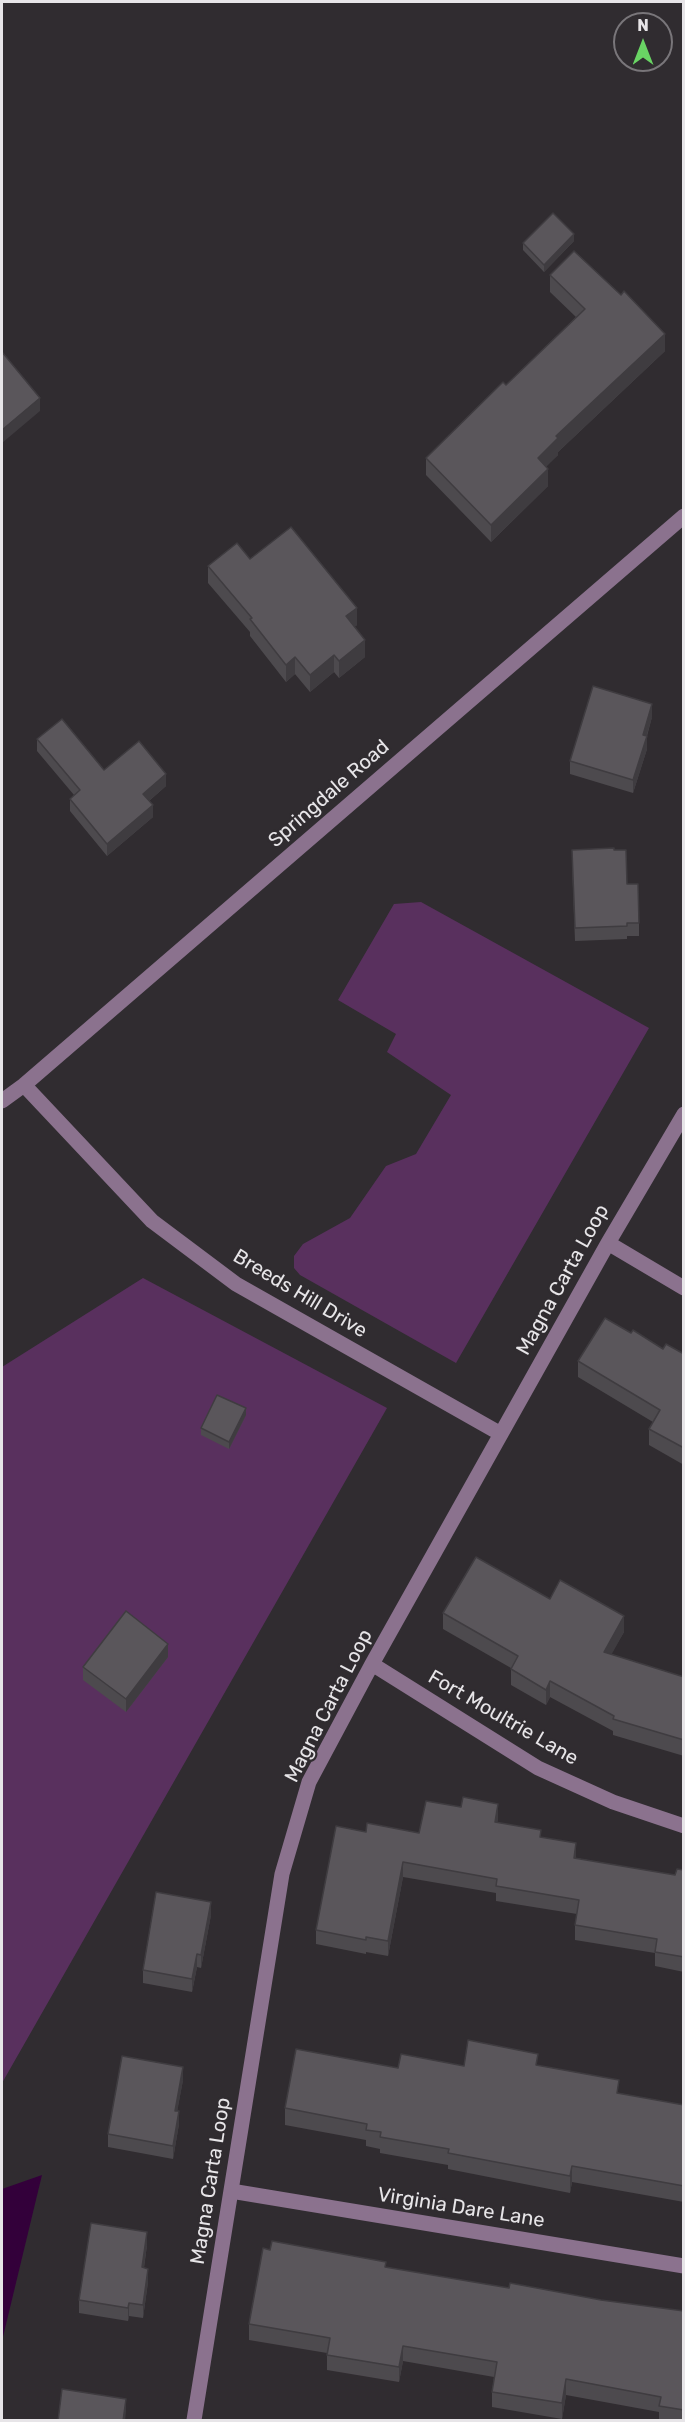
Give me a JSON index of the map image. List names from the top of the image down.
{
  "streets": {
    "street": [
      "Springdale Road",
      "Magna Carta Loop",
      "Breeds Hill Drive",
      "Fort Moultrie Lane",
      "Virginia Dare Lane"
    ]
  },
  "crossings": [
    ["Springdale Road", "Breeds Hill Drive"],
    ["Magna Carta Loop", "Breeds Hill Drive"],
    ["Magna Carta Loop", "Fort Moultrie Lane"],
    ["Magna Carta Loop", "Virginia Dare Lane"]
  ],
  "north": "top"
}
